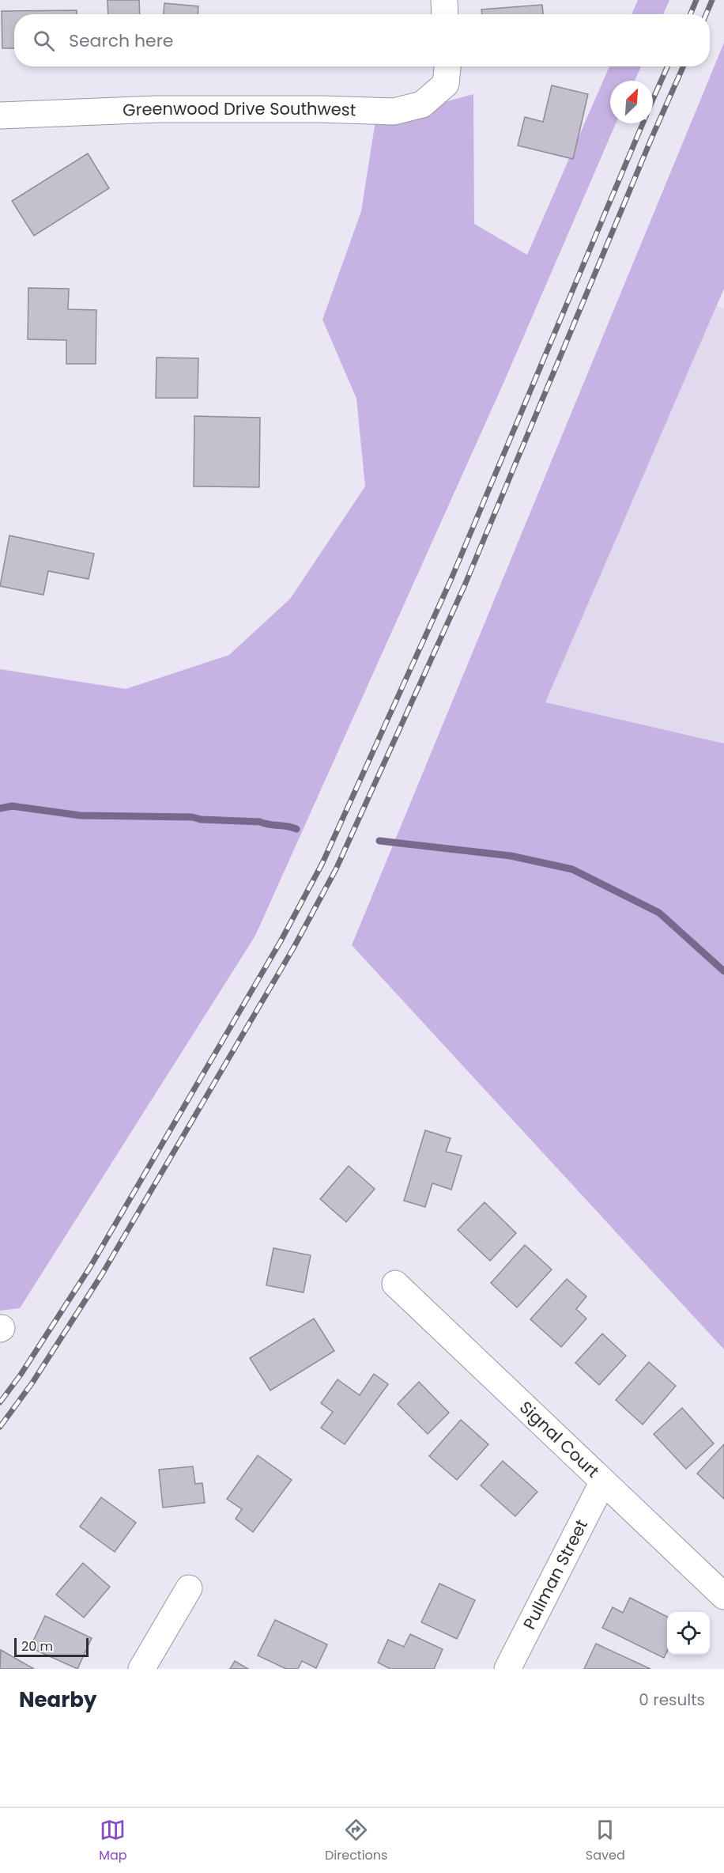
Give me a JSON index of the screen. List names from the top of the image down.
{
  "streets": {
    "street": ["Greenwood Drive Southwest", "Signal Court", "Pullman Street"]
  },
  "crossings": [
    ["Signal Court", "Pullman Street"]
  ],
  "scale_bar": "20 m",
  "north": "top right",
  "page": {
    "search": "Search here",
    "scale": "20 m",
    "heading": ["Nearby", "0 results"],
    "nav": ["Map", "Directions", "Saved"]
  }
}
